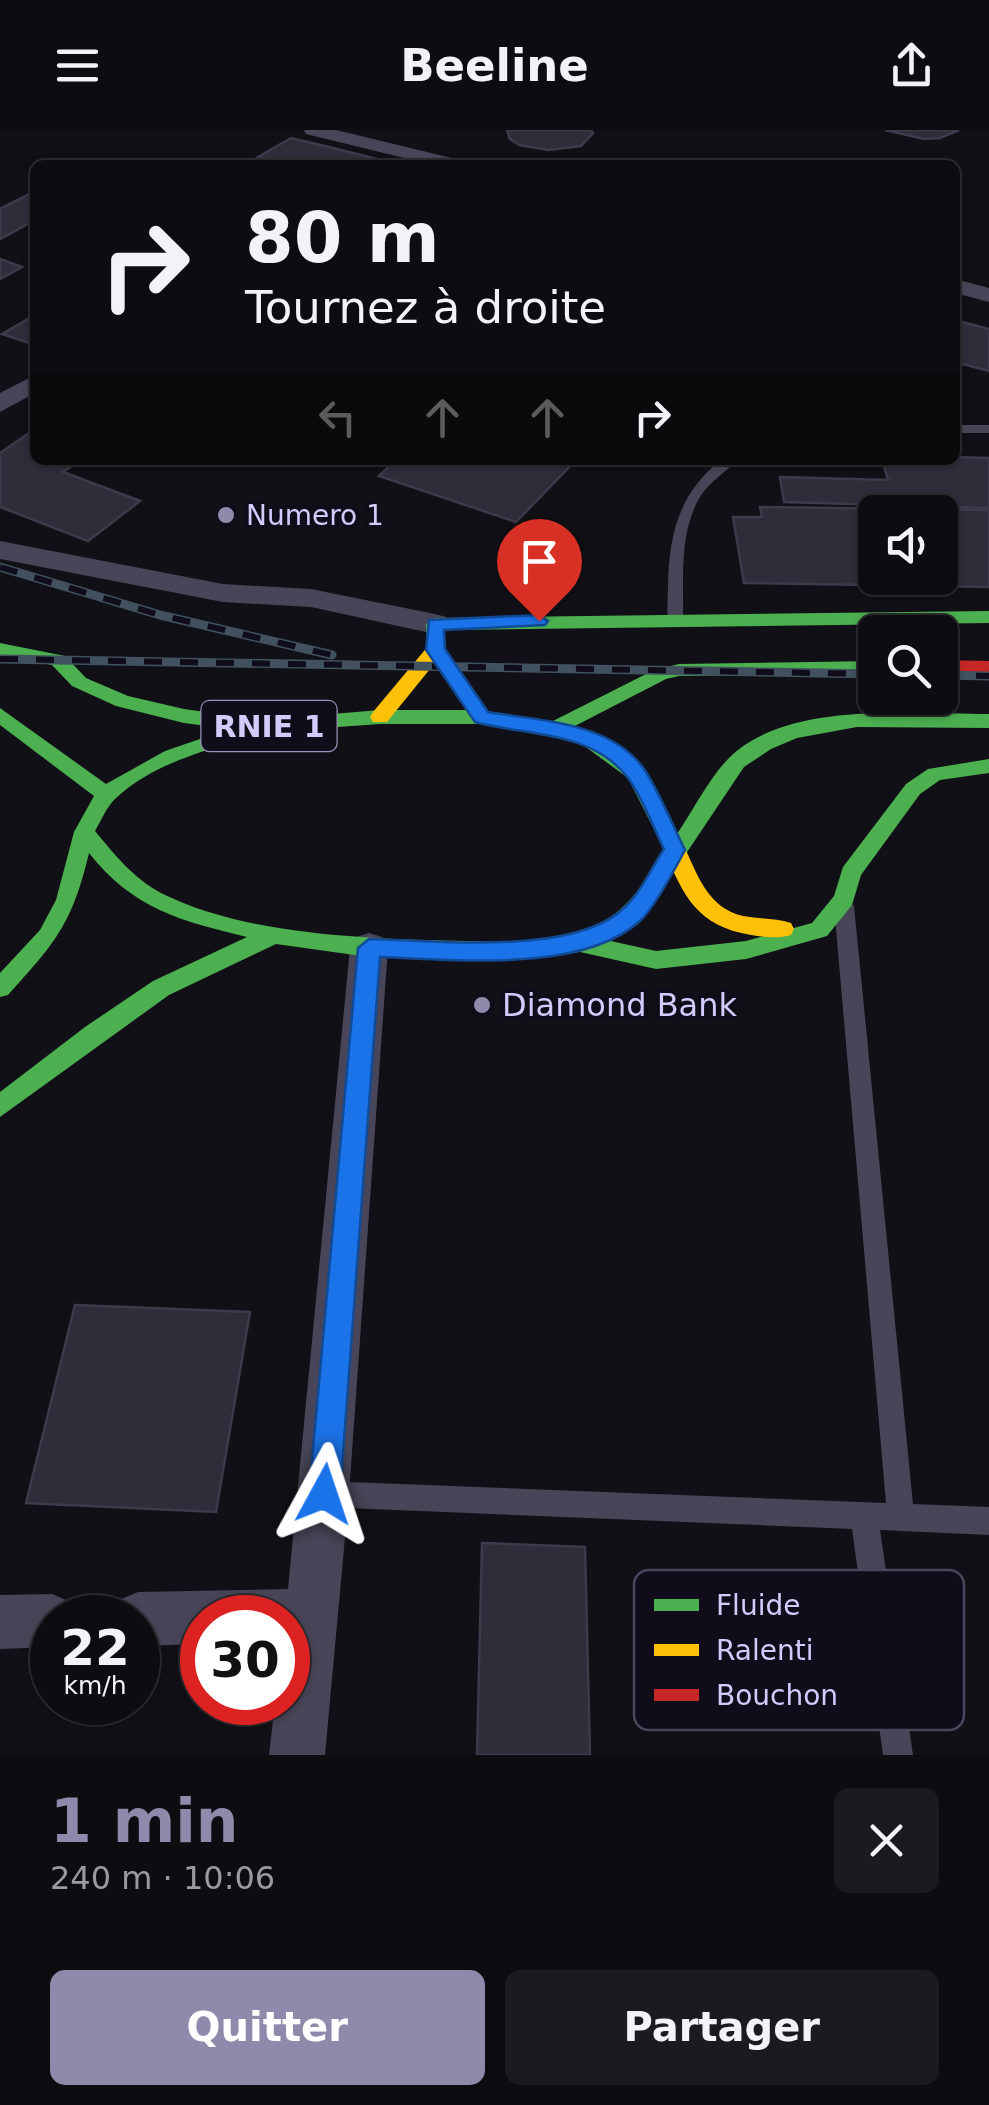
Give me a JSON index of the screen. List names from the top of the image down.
{
  "streets": {
    "main road": ["RNIE 1"]
  },
  "places": ["Numero 1", "Diamond Bank"],
  "legend": ["Fluide", "Ralenti", "Bouchon"],
  "page": {
    "header": "Beeline",
    "turn": ["80 m", "Tournez à droite"],
    "speed": "22 km/h",
    "limit": "30",
    "heading": ["1 min", "240 m · 10:06"],
    "buttons": ["Quitter", "Partager"]
  }
}
